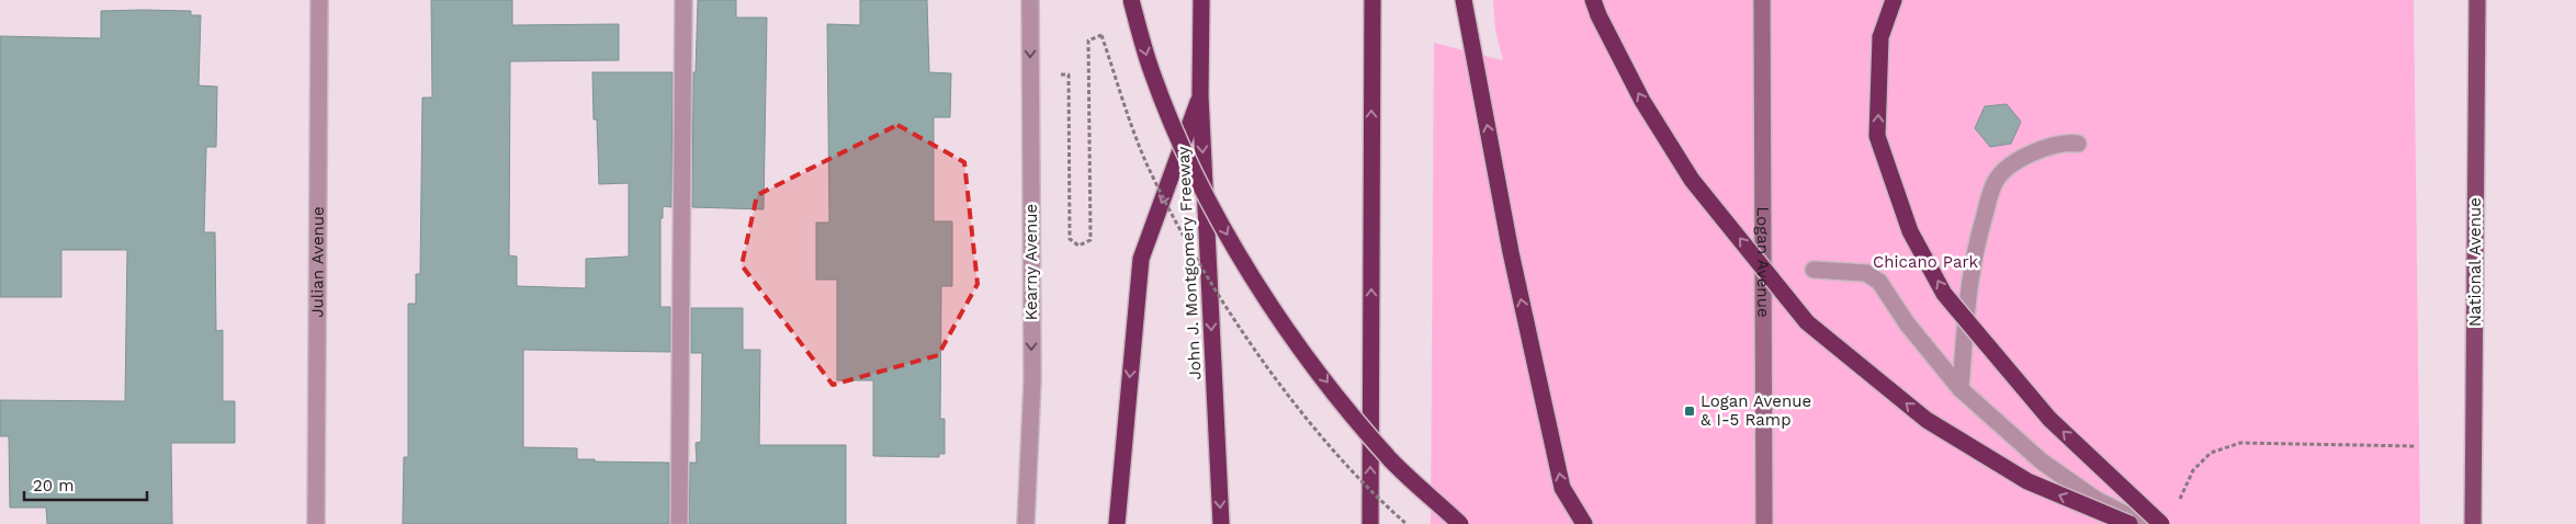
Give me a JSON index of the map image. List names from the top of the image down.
{
  "streets": {
    "highway": ["John J. Montgomery Freeway"],
    "main road": ["Logan Avenue", "National Avenue"],
    "street": ["Julian Avenue", "Kearny Avenue"]
  },
  "one_way": ["Kearny Avenue"],
  "parks": ["Chicano Park"],
  "places": {
    "transit": ["Logan Avenue & I-5 Ramp"]
  },
  "scale_bar": "20 m"
}
